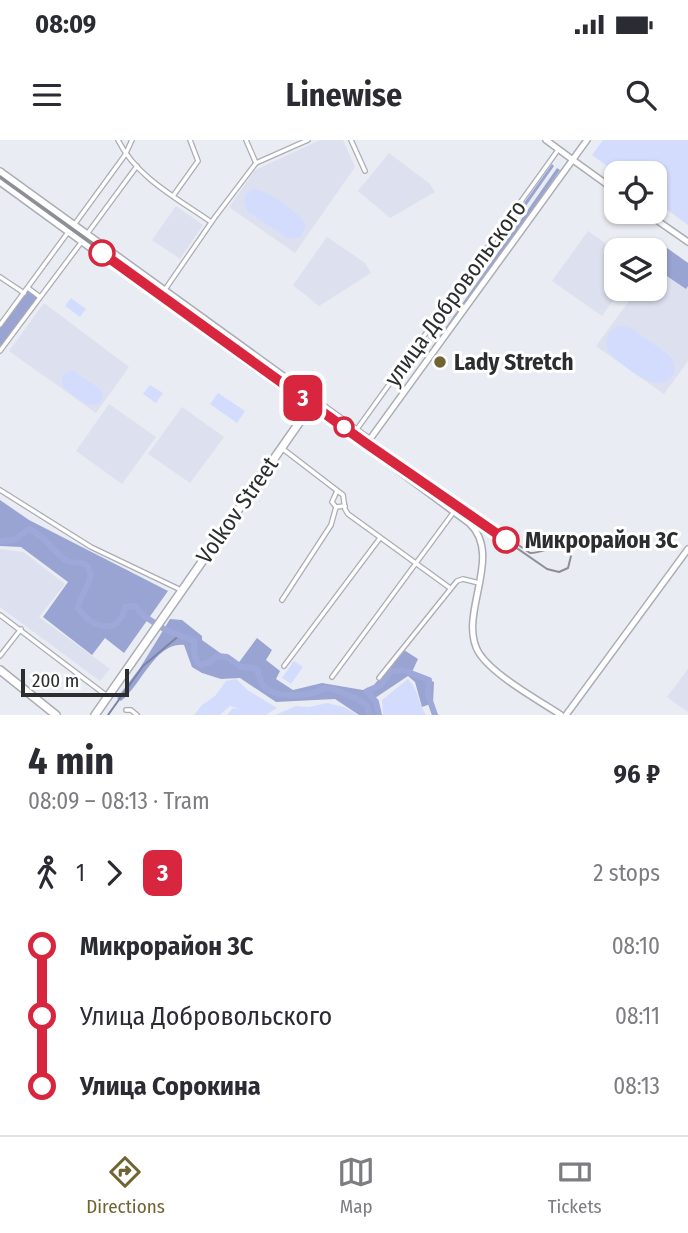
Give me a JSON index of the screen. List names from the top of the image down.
{
  "streets": {
    "main road": ["Volkov Street"],
    "street": ["улица Добровольского"]
  },
  "places": ["Lady Stretch", "Микрорайон 3С"],
  "lines": ["tram line 3"],
  "scale_bar": "200 m",
  "page": {
    "status": "08:09",
    "header": "Linewise",
    "on_map": "3",
    "scale": "200 m",
    "heading": ["4 min", "08:09 – 08:13 · Tram", "96 ₽"],
    "legs": ["1", "3", "2 stops"],
    "list": [
      {
        "name": "Микрорайон 3С",
        "value": "08:10"
      },
      {
        "name": "Улица Добровольского",
        "value": "08:11"
      },
      {
        "name": "Улица Сорокина",
        "value": "08:13"
      }
    ],
    "tabs": ["Directions", "Map", "Tickets"]
  }
}
